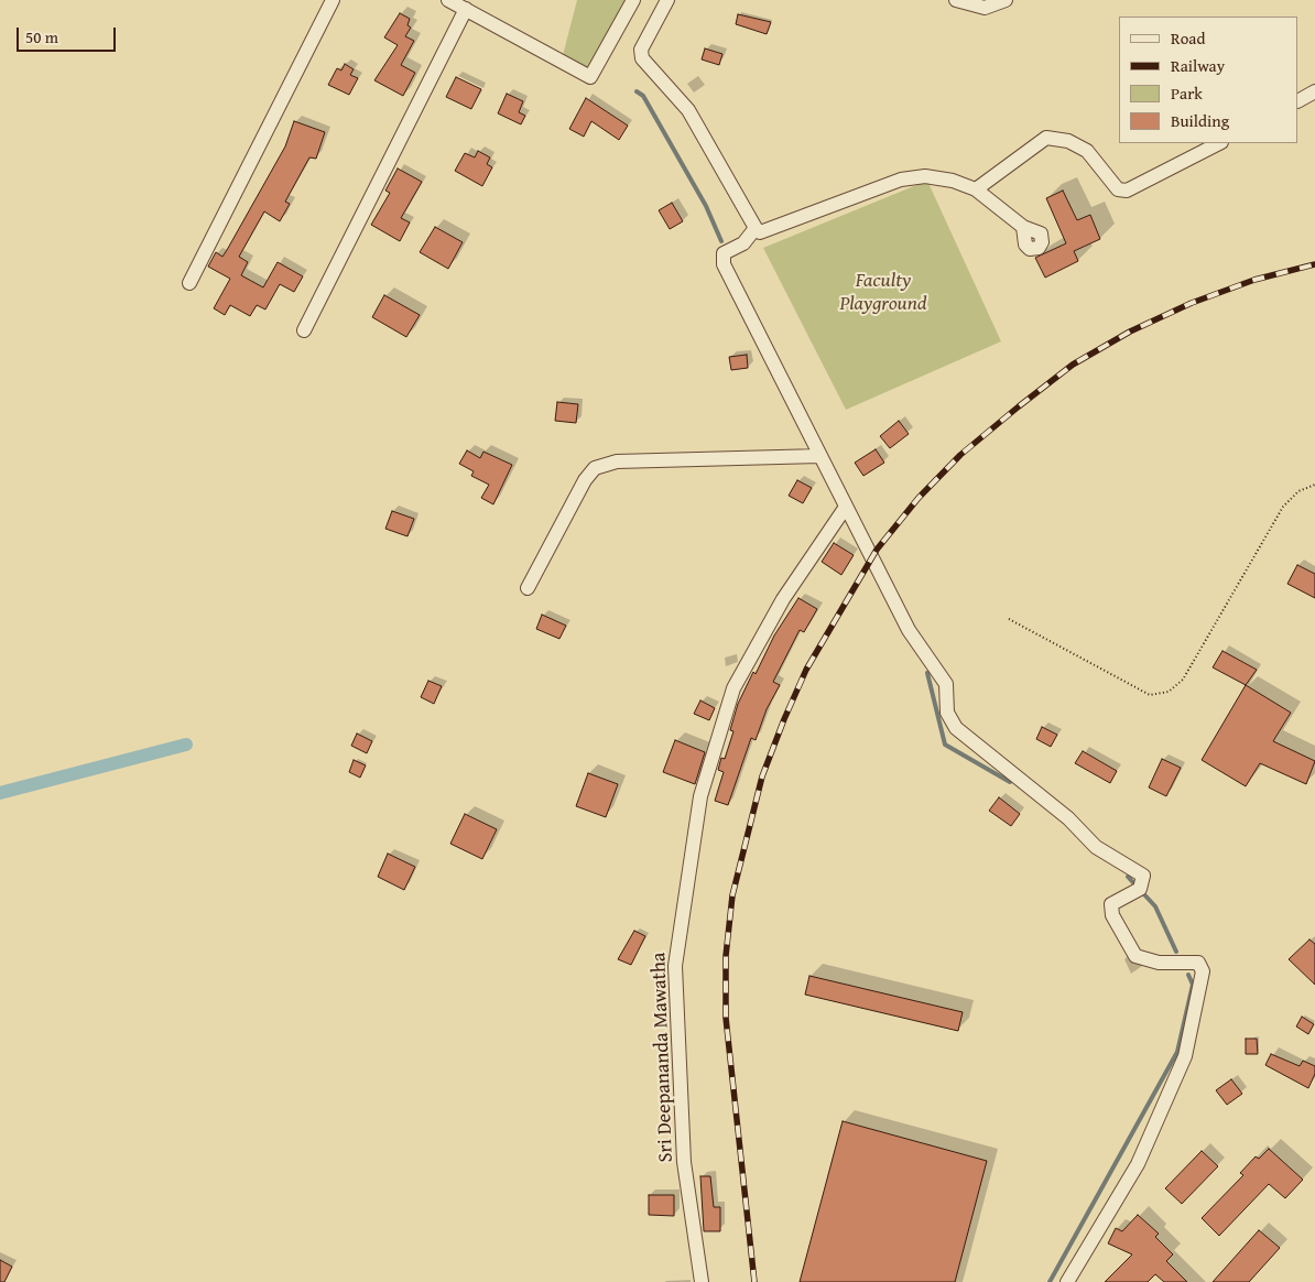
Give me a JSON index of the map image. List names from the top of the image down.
{
  "streets": {
    "street": ["Sri Deepananda Mawatha"]
  },
  "parks": ["Faculty Playground"],
  "legend": [
    "Road",
    "Railway",
    "Park",
    "Building"
  ],
  "scale_bar": "50 m"
}
